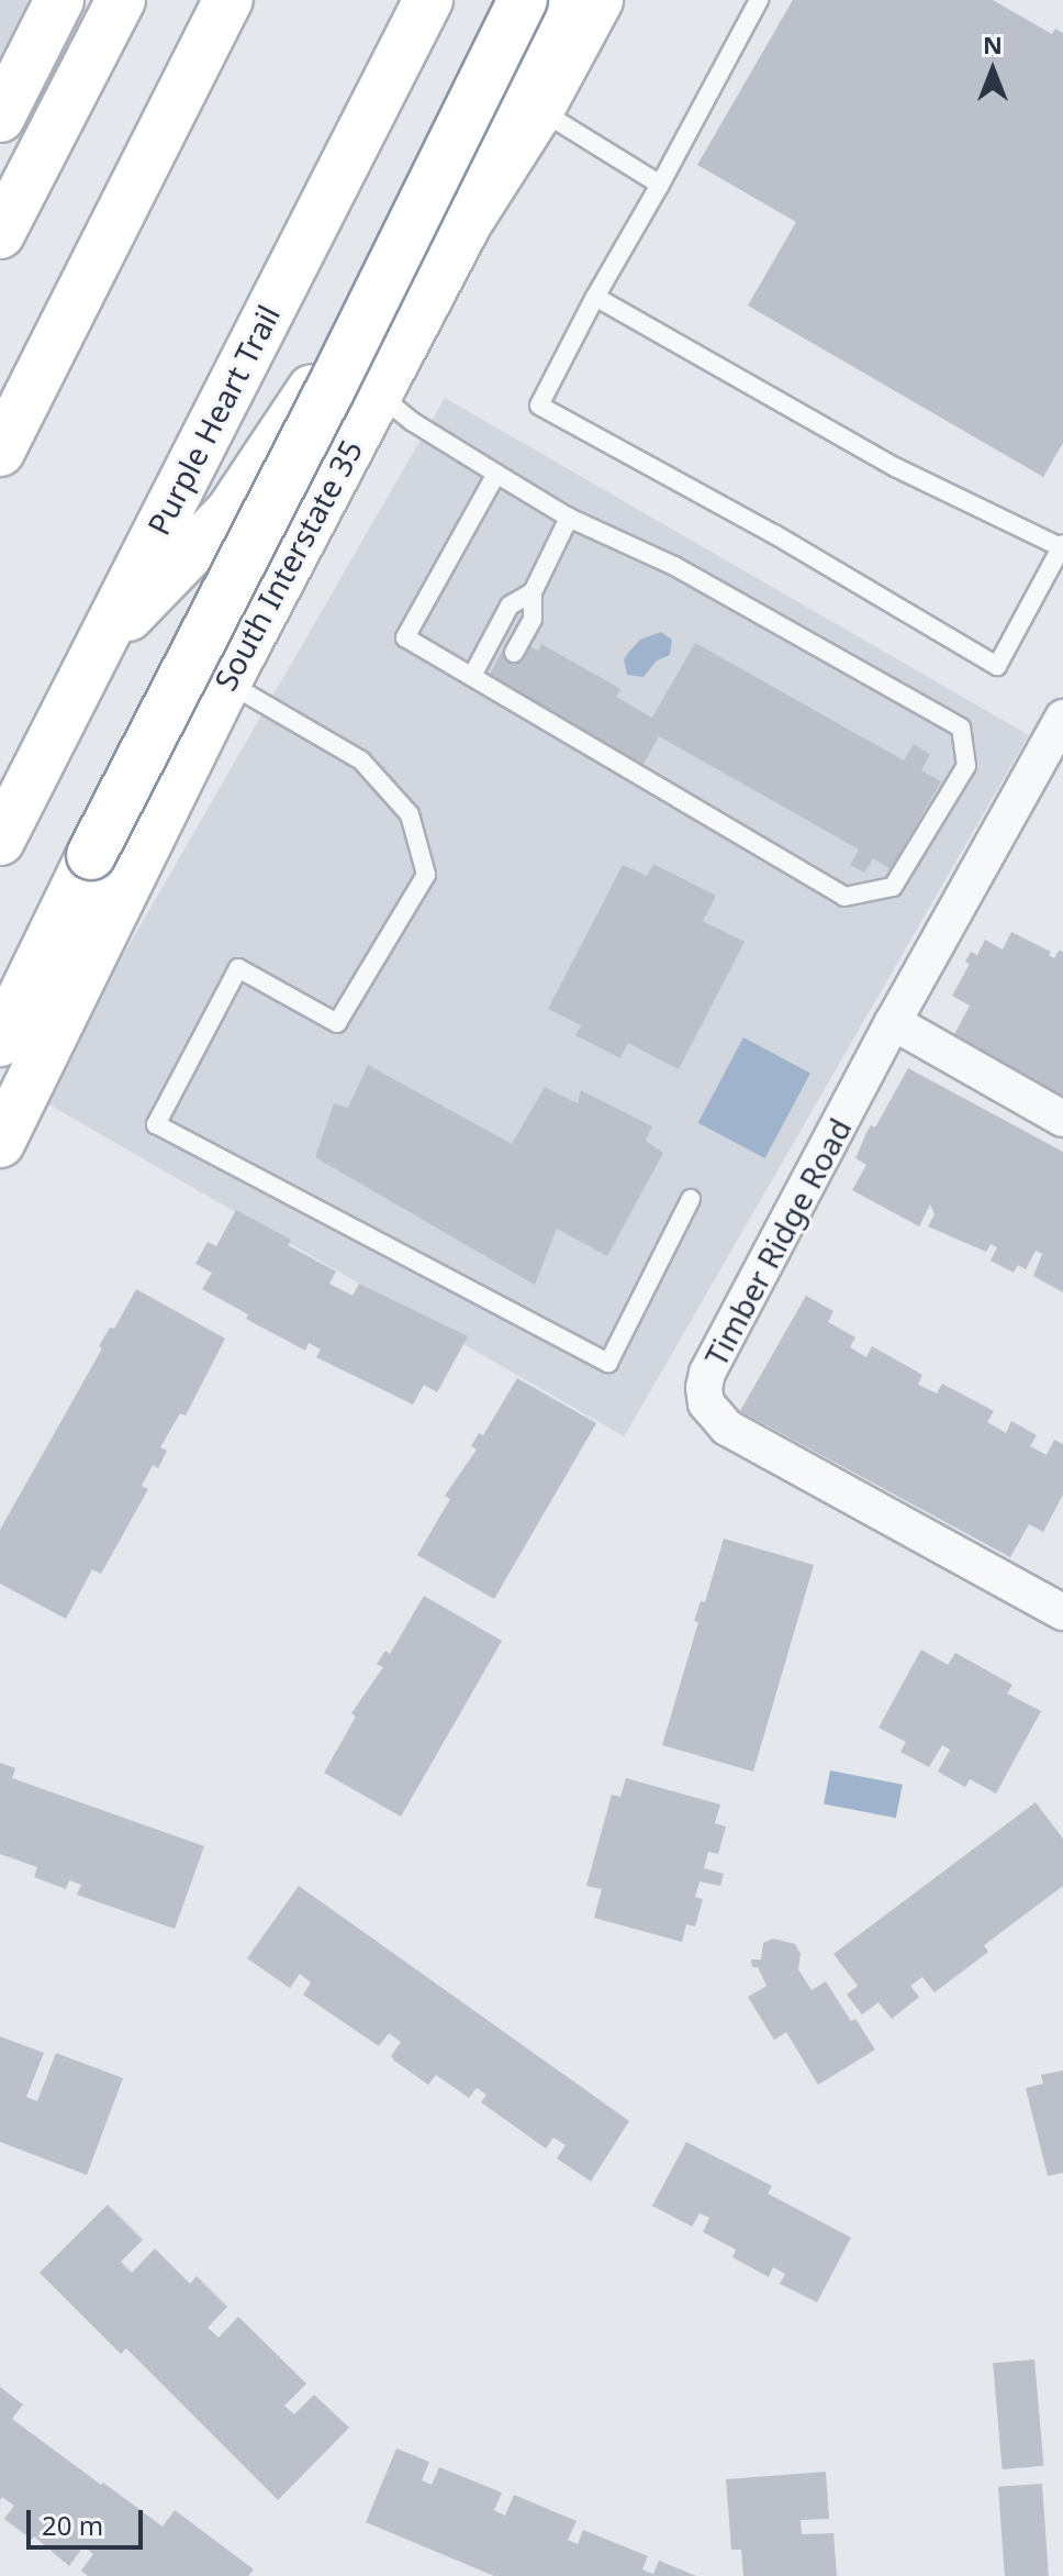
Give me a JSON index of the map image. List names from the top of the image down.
{
  "streets": {
    "main road": ["Purple Heart Trail", "South Interstate 35"],
    "street": ["Timber Ridge Road"]
  },
  "scale_bar": "20 m",
  "north": "top"
}
